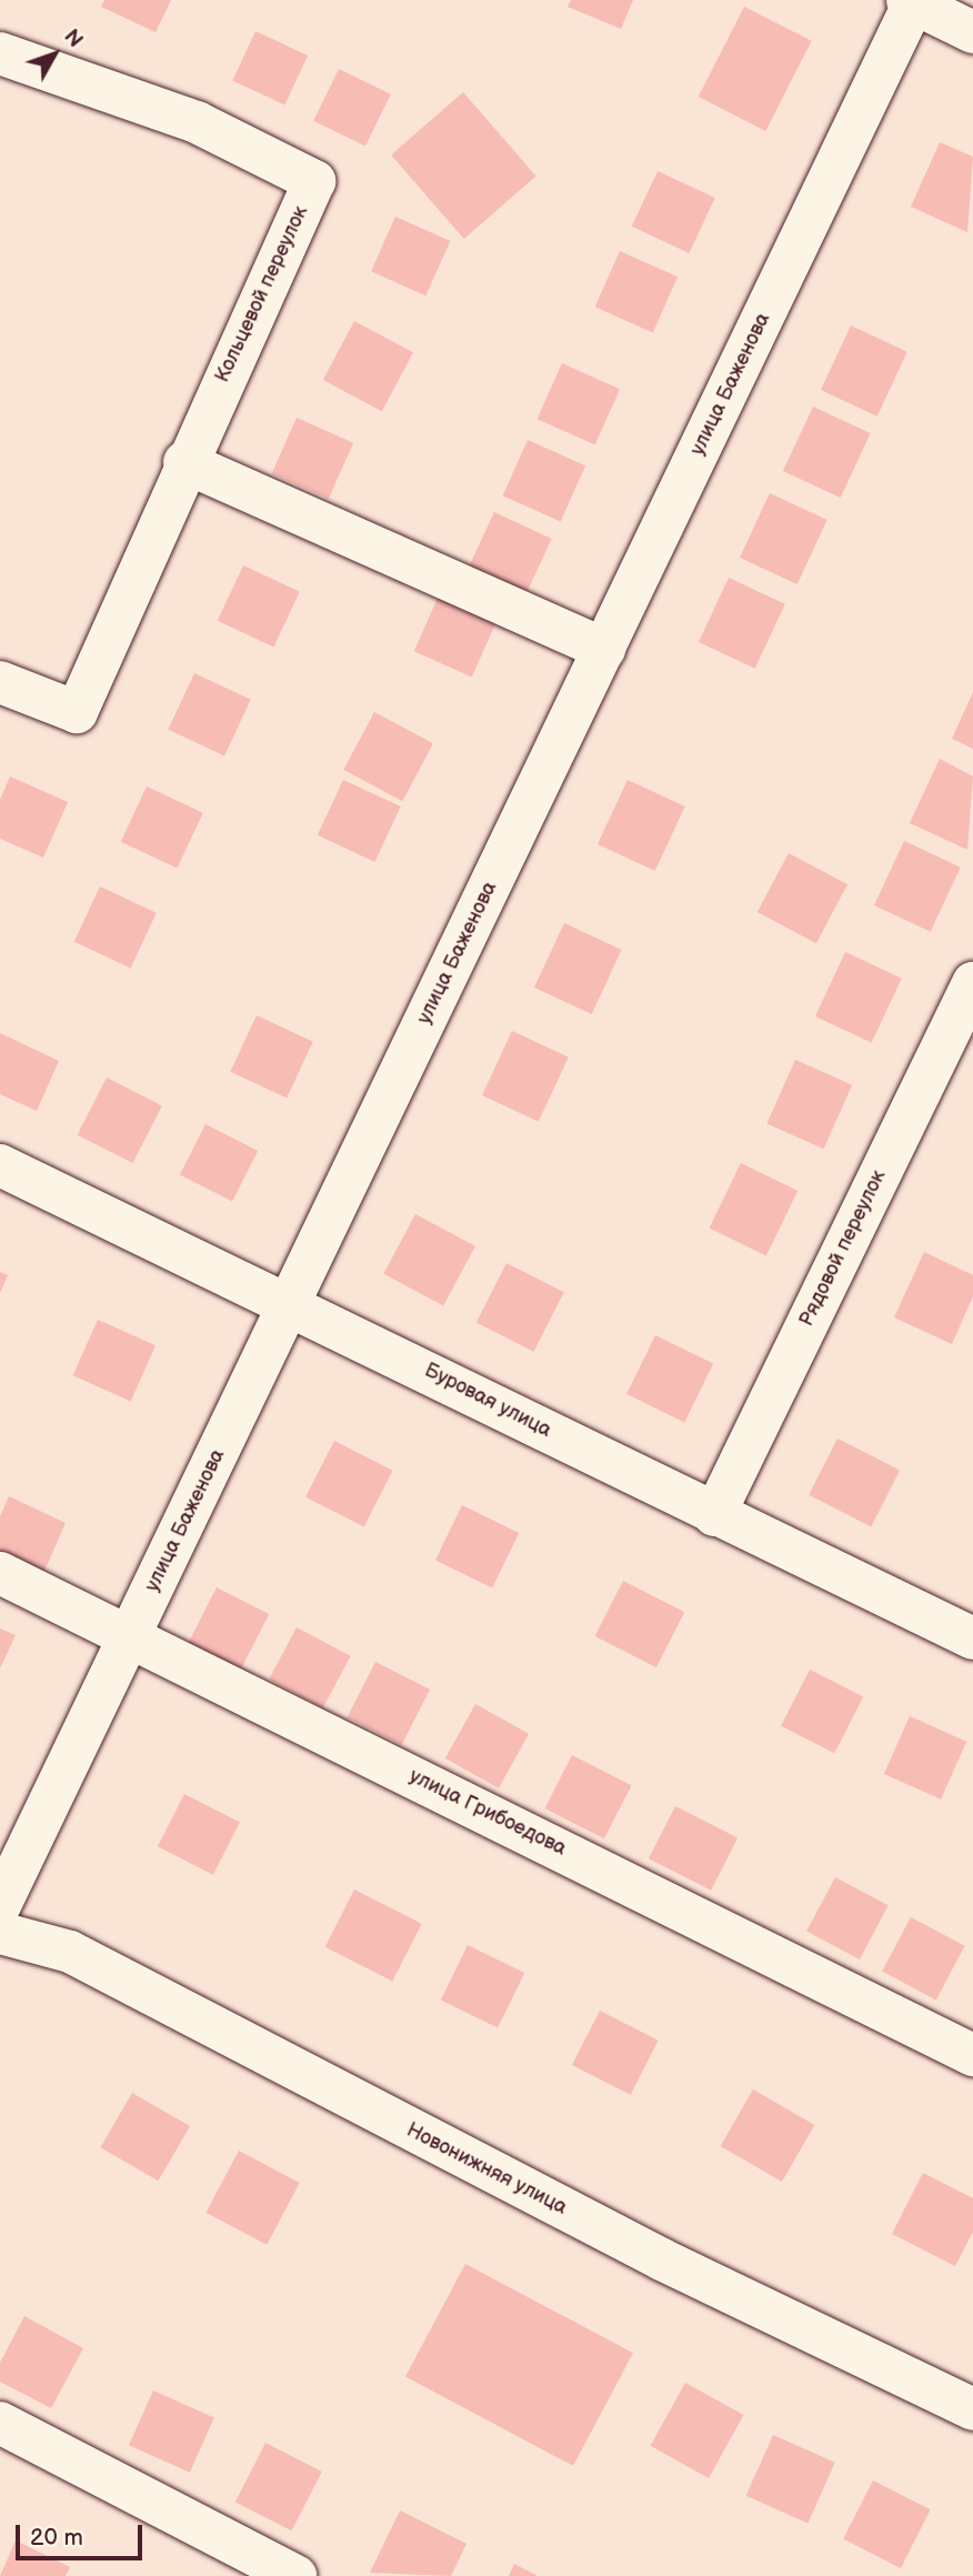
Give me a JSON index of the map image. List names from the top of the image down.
{
  "streets": {
    "street": [
      "Кольцевой переулок",
      "улица Баженова",
      "Рядовой переулок",
      "Буровая улица",
      "улица Грибоедова",
      "Новонижняя улица"
    ]
  },
  "crossings": [
    ["улица Баженова", "Буровая улица"],
    ["улица Баженова", "улица Грибоедова"],
    ["Рядовой переулок", "Буровая улица"]
  ],
  "scale_bar": "20 m",
  "north": "top right"
}
